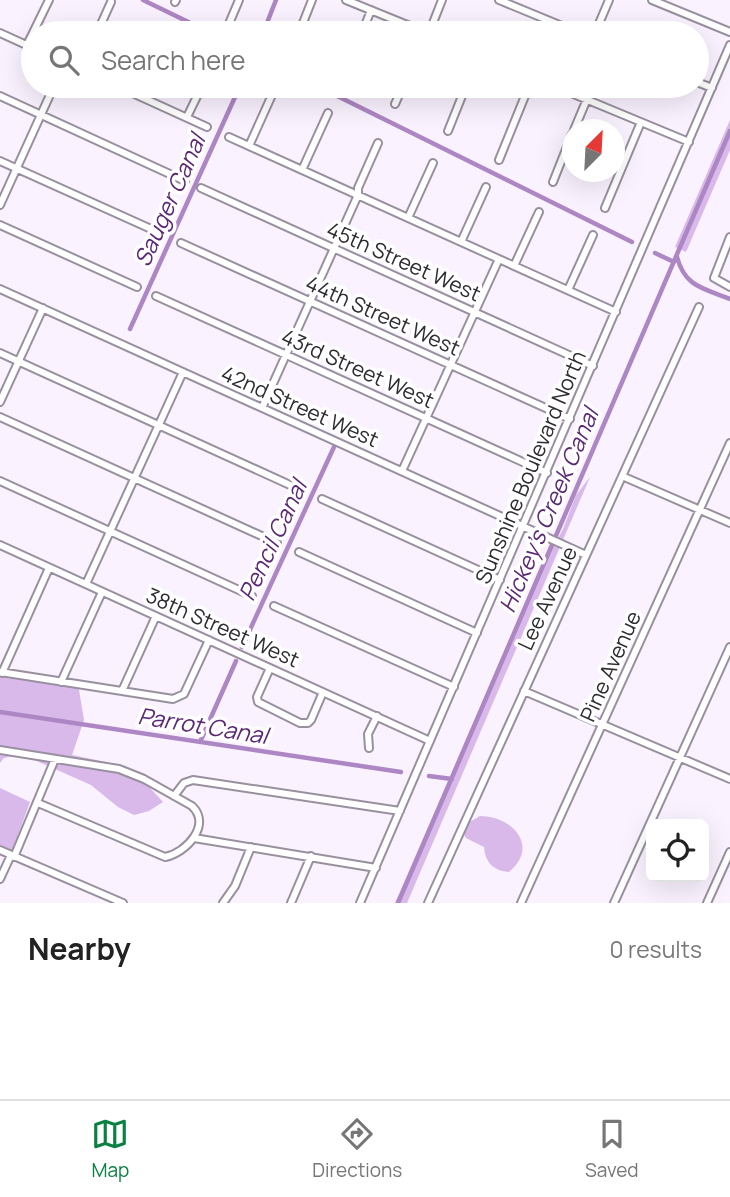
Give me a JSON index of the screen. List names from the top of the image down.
{
  "streets": {
    "street": [
      "45th Street West",
      "44th Street West",
      "43rd Street West",
      "42nd Street West",
      "Sunshine Boulevard North",
      "Lee Avenue",
      "38th Street West",
      "Pine Avenue"
    ]
  },
  "crossings": [
    ["45th Street West", "Sunshine Boulevard North"],
    ["44th Street West", "Sunshine Boulevard North"],
    ["43rd Street West", "Sunshine Boulevard North"],
    ["42nd Street West", "Sunshine Boulevard North"],
    ["42nd Street West", "Lee Avenue"],
    ["Sunshine Boulevard North", "38th Street West"]
  ],
  "water": [
    "Sauger Canal",
    "Hickey's Creek Canal",
    "Pencil Canal",
    "Parrot Canal"
  ],
  "north": "top right",
  "page": {
    "search": "Search here",
    "heading": ["Nearby", "0 results"],
    "nav": ["Map", "Directions", "Saved"]
  }
}
